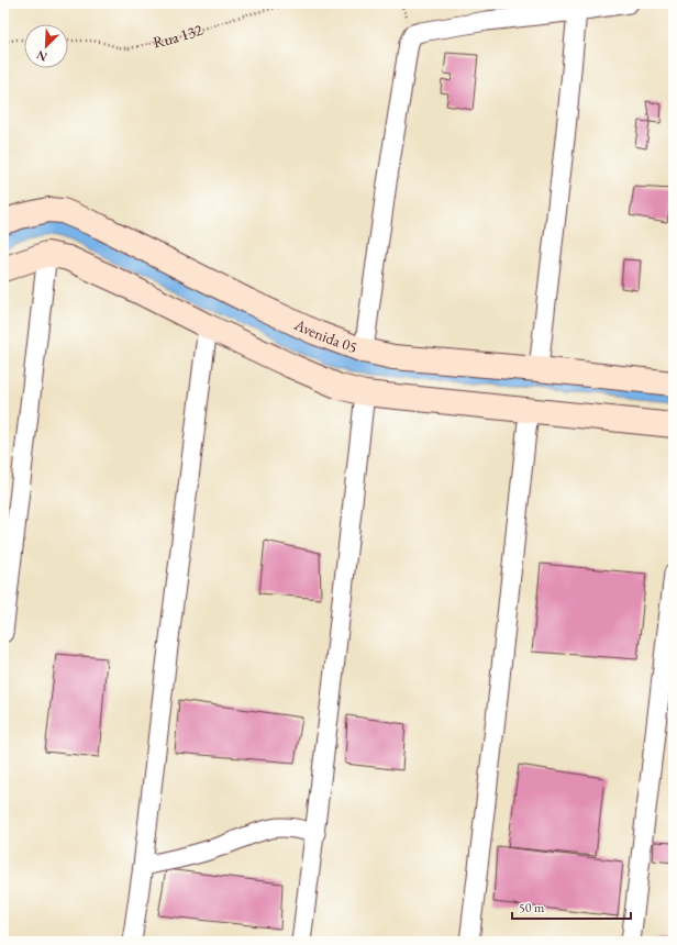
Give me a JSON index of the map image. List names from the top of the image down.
{
  "streets": {
    "main road": ["Avenida 05"],
    "path": ["Rua 132"]
  },
  "scale_bar": "50 m",
  "north": "bottom left"
}
